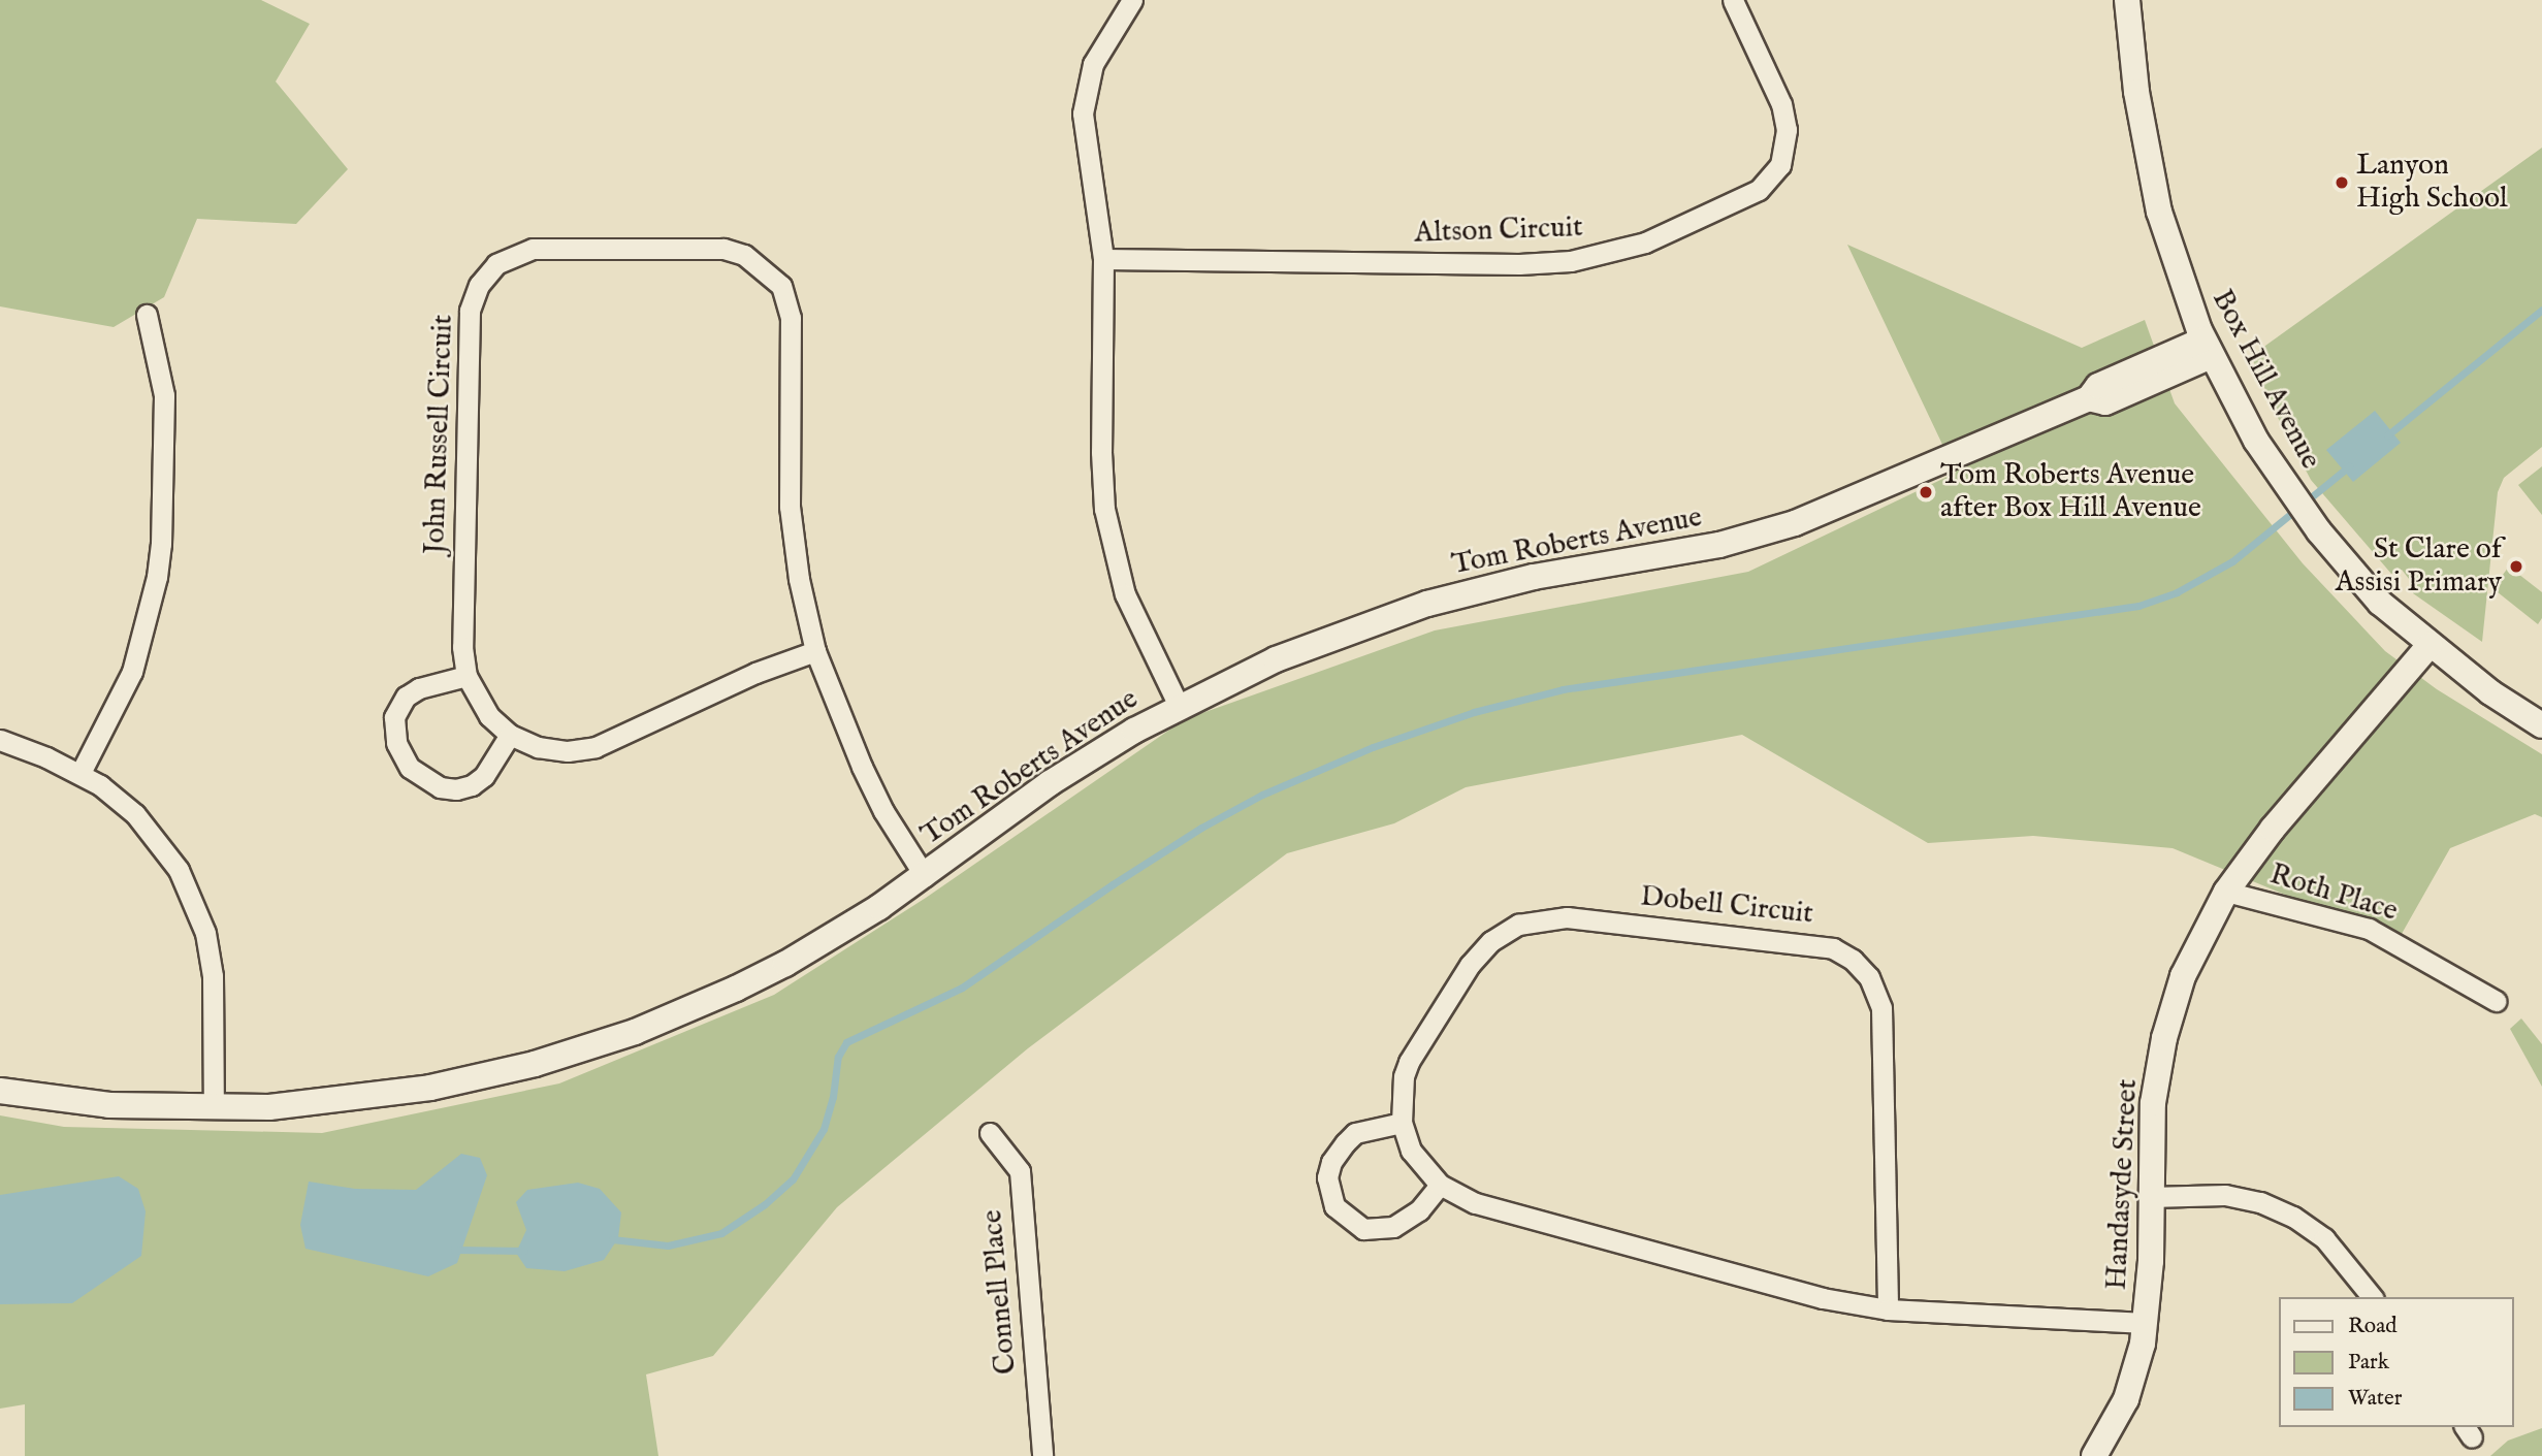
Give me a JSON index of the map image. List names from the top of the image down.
{
  "streets": {
    "street": [
      "Altson Circuit",
      "Box Hill Avenue",
      "John Russell Circuit",
      "Tom Roberts Avenue",
      "Roth Place",
      "Dobell Circuit",
      "Handasyde Street",
      "Connell Place"
    ]
  },
  "crossings": [
    ["Box Hill Avenue", "Tom Roberts Avenue"],
    ["Box Hill Avenue", "Handasyde Street"],
    ["John Russell Circuit", "Tom Roberts Avenue"],
    ["Roth Place", "Handasyde Street"],
    ["Dobell Circuit", "Handasyde Street"]
  ],
  "places": ["Lanyon High School", "Tom Roberts Avenue after Box Hill Avenue", "St Clare of Assisi Primary"],
  "legend": ["Road", "Park", "Water"]
}
